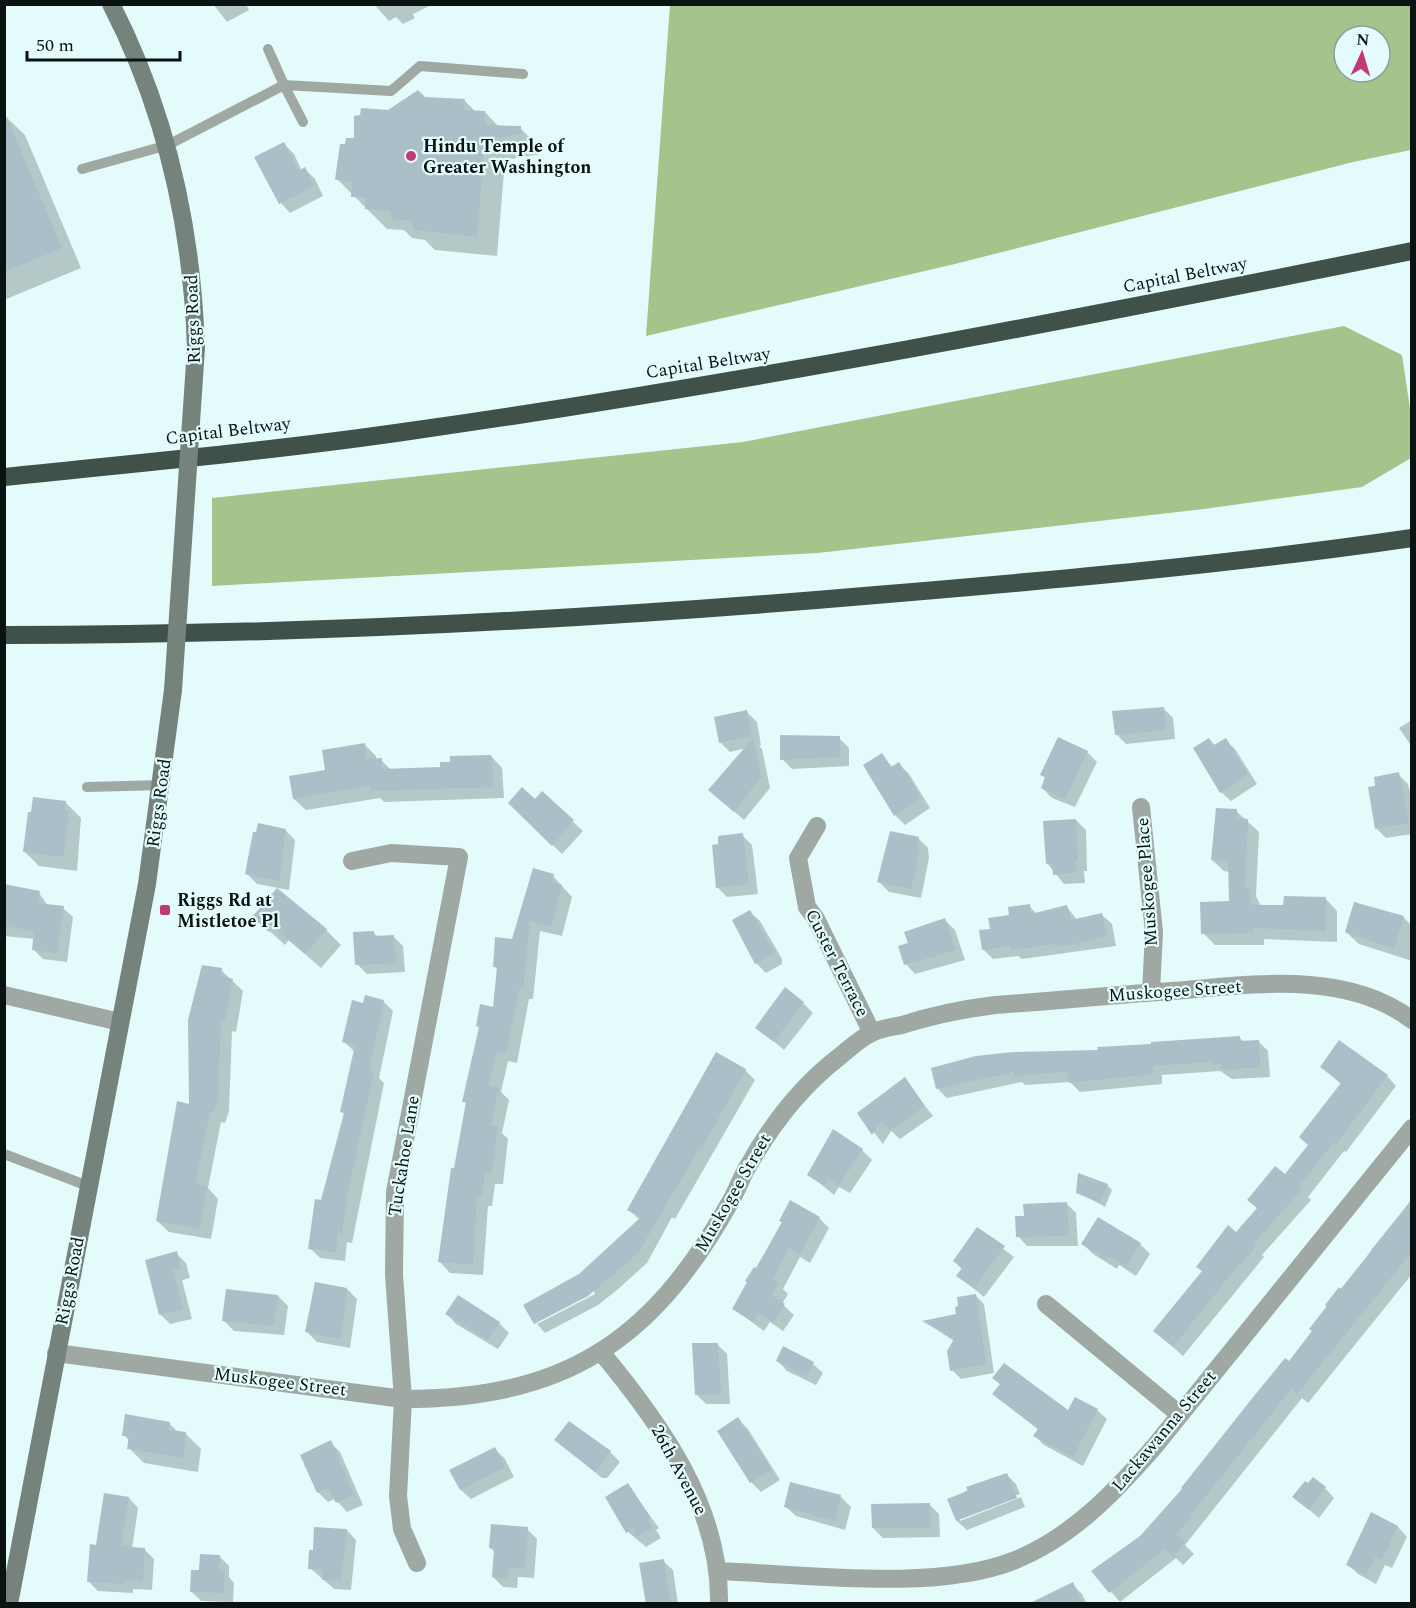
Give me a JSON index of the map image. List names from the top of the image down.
{
  "streets": {
    "highway": ["Capital Beltway"],
    "main road": ["Riggs Road"],
    "street": [
      "Muskogee Place",
      "Custer Terrace",
      "Muskogee Street",
      "Tuckahoe Lane",
      "Lackawanna Street",
      "26th Avenue"
    ]
  },
  "crossings": [
    ["Riggs Road", "Muskogee Street"],
    ["Muskogee Place", "Muskogee Street"],
    ["Custer Terrace", "Muskogee Street"],
    ["Muskogee Street", "Tuckahoe Lane"],
    ["Muskogee Street", "26th Avenue"],
    ["Lackawanna Street", "26th Avenue"]
  ],
  "places": {
    "other": ["Hindu Temple of Greater Washington"],
    "transit": ["Riggs Rd at Mistletoe Pl"]
  },
  "scale_bar": "50 m",
  "north": "top"
}
